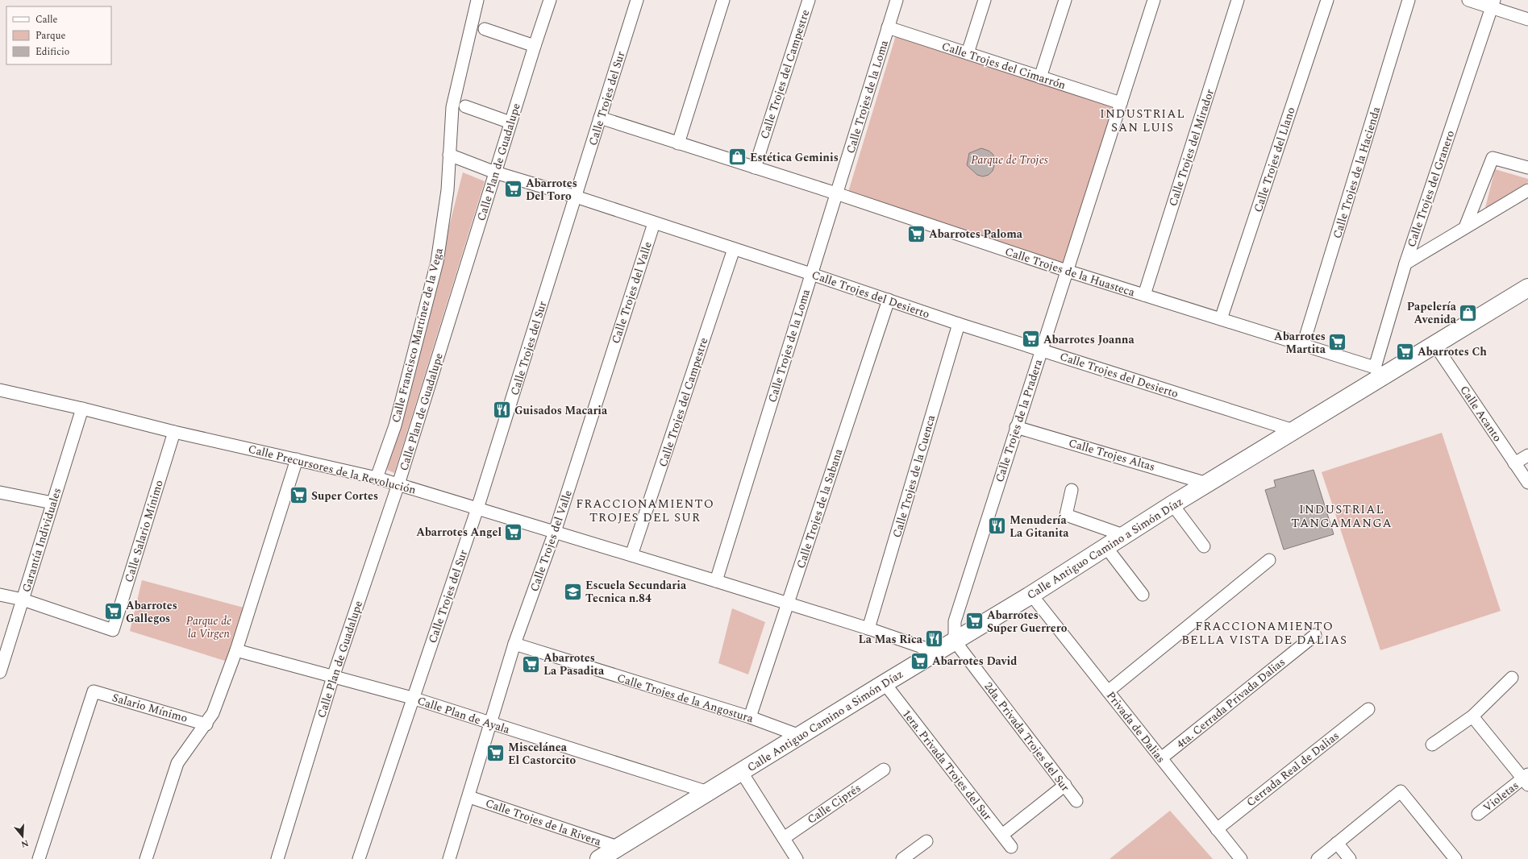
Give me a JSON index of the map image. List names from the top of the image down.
{
  "streets": {
    "main road": ["Calle Antiguo Camino a Simón Díaz"],
    "street": [
      "Calle Trojes del Cimarrón",
      "Calle Trojes del Campestre",
      "Calle Trojes de la Loma",
      "Calle Trojes del Sur",
      "Calle Trojes del Mirador",
      "Calle Trojes del Llano",
      "Calle Plan de Guadalupe",
      "Calle Trojes de la Hacienda",
      "Calle Trojes del Granero",
      "Calle Trojes de la Huasteca",
      "Calle Trojes del Valle",
      "Calle Trojes del Desierto",
      "Calle Francisco Martínez de la Vega",
      "Calle Acanto",
      "Calle Trojes de la Pradera",
      "Calle Trojes Altas",
      "Calle Precursores de la Revolución",
      "Calle Trojes de la Cuenca",
      "Calle Trojes de la Sabana",
      "Calle Salario Mínimo",
      "Garantía Individuales",
      "Calle Trojes de la Angostura",
      "4ta. Cerrada Privada Dalias",
      "Salario Mínimo",
      "Calle Plan de Ayala",
      "Privada de Dalias",
      "2da. Privada Trojes del Sur",
      "1era. Privada Trojes del Sur",
      "Cerrada Real de Dalias",
      "Violetas",
      "Calle Ciprés",
      "Calle Trojes de la Rivera"
    ]
  },
  "crossings": [
    ["Calle Trojes del Cimarrón", "Calle Trojes de la Loma"],
    ["Calle Trojes del Cimarrón", "Calle Trojes de la Pradera"],
    ["Calle Trojes del Campestre", "Calle Trojes de la Huasteca"],
    ["Calle Trojes del Campestre", "Calle Trojes del Desierto"],
    ["Calle Trojes del Campestre", "Calle Precursores de la Revolución"],
    ["Calle Trojes de la Loma", "Calle Trojes de la Huasteca"],
    ["Calle Trojes de la Loma", "Calle Trojes del Desierto"],
    ["Calle Trojes de la Loma", "Calle Precursores de la Revolución"],
    ["Calle Trojes del Sur", "Calle Trojes de la Huasteca"],
    ["Calle Trojes del Sur", "Calle Trojes del Desierto"],
    ["Calle Trojes del Sur", "Calle Precursores de la Revolución"],
    ["Calle Trojes del Sur", "Calle Plan de Ayala"],
    ["Calle Trojes del Mirador", "Calle Trojes de la Huasteca"],
    ["Calle Trojes del Llano", "Calle Trojes de la Huasteca"],
    ["Calle Plan de Guadalupe", "Calle Trojes del Desierto"],
    ["Calle Plan de Guadalupe", "Calle Precursores de la Revolución"],
    ["Calle Plan de Guadalupe", "Calle Plan de Ayala"],
    ["Calle Trojes de la Hacienda", "Calle Trojes de la Huasteca"],
    ["Calle Trojes del Granero", "Calle Trojes de la Huasteca"],
    ["Calle Trojes del Granero", "Calle Antiguo Camino a Simón Díaz"],
    ["Calle Trojes de la Huasteca", "Calle Trojes de la Pradera"],
    ["Calle Trojes de la Huasteca", "Calle Antiguo Camino a Simón Díaz"],
    ["Calle Trojes del Valle", "Calle Trojes del Desierto"],
    ["Calle Trojes del Valle", "Calle Precursores de la Revolución"],
    ["Calle Trojes del Valle", "Calle Trojes de la Angostura"],
    ["Calle Trojes del Valle", "Calle Plan de Ayala"],
    ["Calle Trojes del Valle", "Calle Trojes de la Rivera"],
    ["Calle Trojes del Desierto", "Calle Francisco Martínez de la Vega"],
    ["Calle Trojes del Desierto", "Calle Trojes de la Pradera"],
    ["Calle Trojes del Desierto", "Calle Trojes de la Cuenca"],
    ["Calle Trojes del Desierto", "Calle Trojes de la Sabana"],
    ["Calle Trojes del Desierto", "Calle Antiguo Camino a Simón Díaz"],
    ["Calle Francisco Martínez de la Vega", "Calle Precursores de la Revolución"],
    ["Calle Acanto", "Calle Antiguo Camino a Simón Díaz"],
    ["Calle Trojes de la Pradera", "Calle Trojes Altas"],
    ["Calle Trojes de la Pradera", "Calle Antiguo Camino a Simón Díaz"],
    ["Calle Trojes de la Pradera", "2da. Privada Trojes del Sur"],
    ["Calle Trojes Altas", "Calle Antiguo Camino a Simón Díaz"],
    ["Calle Precursores de la Revolución", "Calle Trojes de la Cuenca"],
    ["Calle Precursores de la Revolución", "Calle Trojes de la Sabana"],
    ["Calle Precursores de la Revolución", "Calle Salario Mínimo"],
    ["Calle Precursores de la Revolución", "Garantía Individuales"],
    ["Calle Precursores de la Revolución", "Calle Antiguo Camino a Simón Díaz"],
    ["Calle Trojes de la Sabana", "Calle Trojes de la Angostura"],
    ["Calle Salario Mínimo", "Garantía Individuales"],
    ["Calle Antiguo Camino a Simón Díaz", "Calle Trojes de la Angostura"],
    ["Calle Antiguo Camino a Simón Díaz", "Calle Plan de Ayala"],
    ["Calle Antiguo Camino a Simón Díaz", "Privada de Dalias"],
    ["Calle Antiguo Camino a Simón Díaz", "2da. Privada Trojes del Sur"],
    ["Calle Antiguo Camino a Simón Díaz", "1era. Privada Trojes del Sur"],
    ["Calle Antiguo Camino a Simón Díaz", "Calle Trojes de la Rivera"],
    ["4ta. Cerrada Privada Dalias", "Privada de Dalias"],
    ["Privada de Dalias", "Cerrada Real de Dalias"]
  ],
  "districts": [
    "INDUSTRIAL SAN LUIS",
    "FRACCIONAMIENTO TROJES DEL SUR",
    "INDUSTRIAL TANGAMANGA",
    "FRACCIONAMIENTO BELLA VISTA DE DALIAS"
  ],
  "parks": ["Parque de Trojes", "Parque de la Virgen"],
  "places": {
    "shop": ["Estética Geminis", "Papelería Avenida"],
    "supermarket": [
      "Abarrotes Del Toro",
      "Abarrotes Paloma",
      "Abarrotes Joanna",
      "Abarrotes Martita",
      "Abarrotes Ch",
      "Super Cortes",
      "Abarrotes Angel",
      "Abarrotes Gallegos",
      "Abarrotes Super Guerrero",
      "Abarrotes David",
      "Abarrotes La Pasadita",
      "Miscelánea El Castorcito"
    ],
    "restaurant": ["Guisados Macaria", "Menudería La Gitanita", "La Mas Rica"],
    "school or university": ["Escuela Secundaria Tecnica n.84"]
  },
  "legend": ["Calle", "Parque", "Edificio"],
  "north": "bottom"
}
